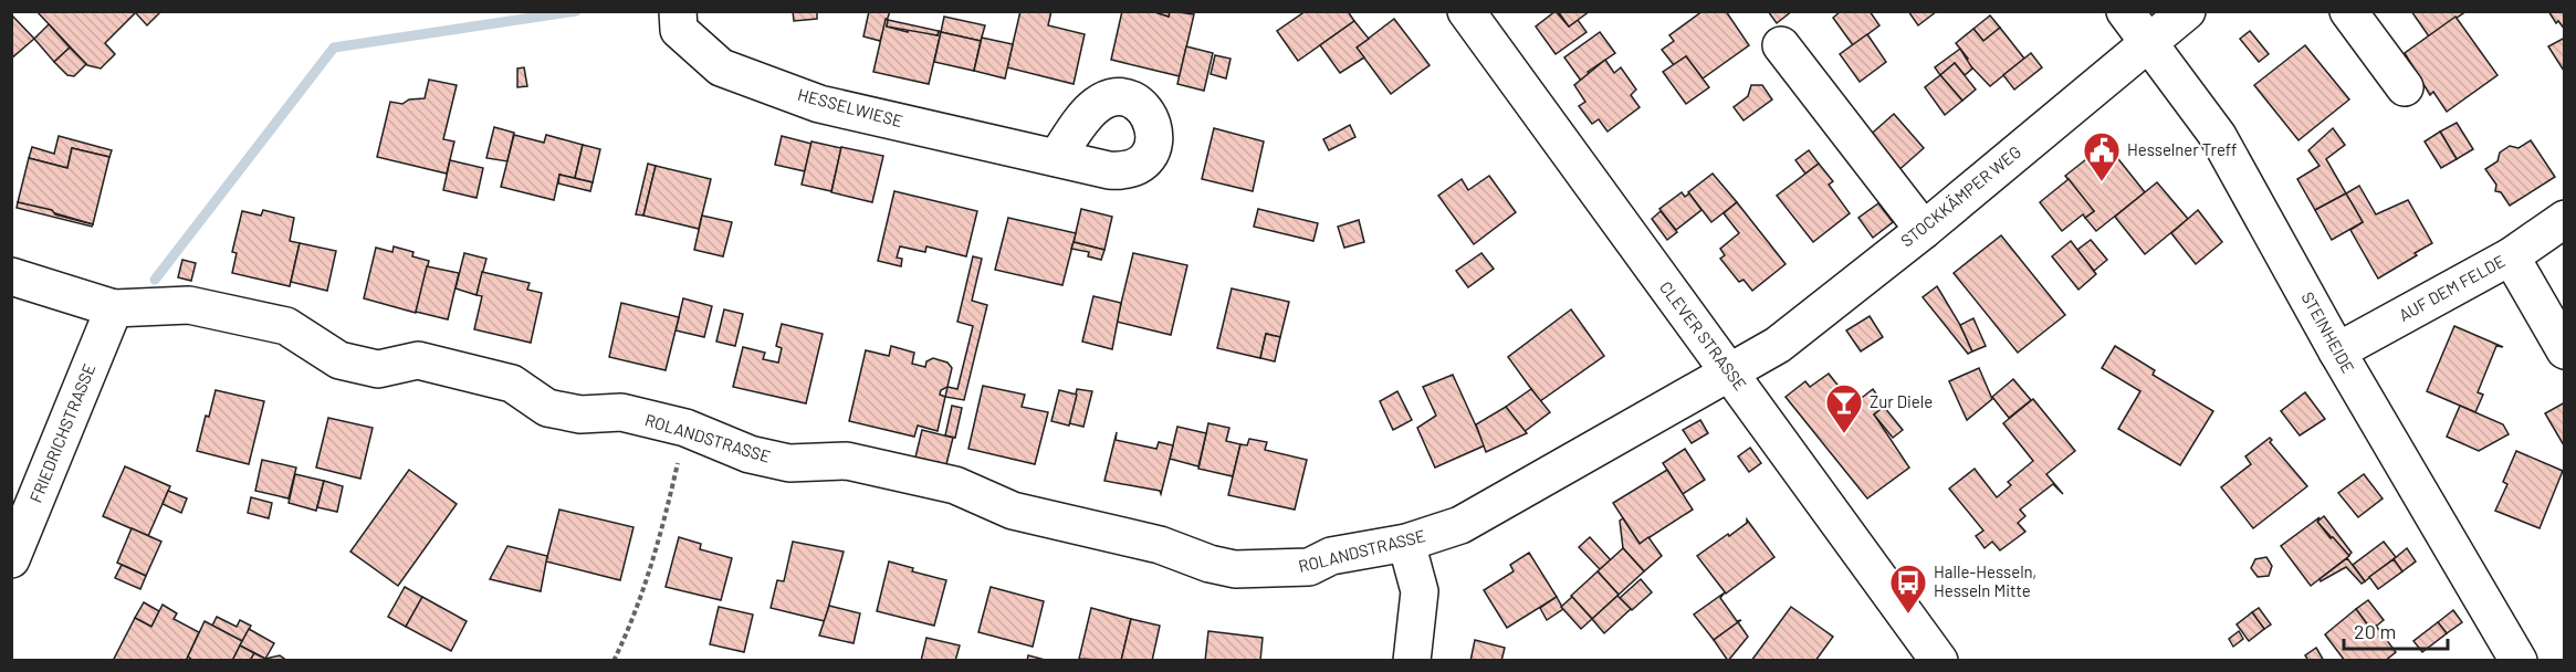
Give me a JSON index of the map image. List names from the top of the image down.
{
  "streets": {
    "street": [
      "HESSELWIESE",
      "STOCKKÄMPER WEG",
      "AUF DEM FELDE",
      "STEINHEIDE",
      "CLEVER STRASSE",
      "FRIEDRICHSTRASSE",
      "ROLANDSTRASSE"
    ]
  },
  "crossings": [
    ["STOCKKÄMPER WEG", "STEINHEIDE"],
    ["STOCKKÄMPER WEG", "CLEVER STRASSE"],
    ["STOCKKÄMPER WEG", "ROLANDSTRASSE"],
    ["AUF DEM FELDE", "STEINHEIDE"],
    ["CLEVER STRASSE", "ROLANDSTRASSE"],
    ["FRIEDRICHSTRASSE", "ROLANDSTRASSE"]
  ],
  "places": {
    "public building": ["Hesselner Treff"],
    "bar": ["Zur Diele"],
    "bus stop": ["Halle-Hesseln, Hesseln Mitte"]
  },
  "scale_bar": "20 m"
}
